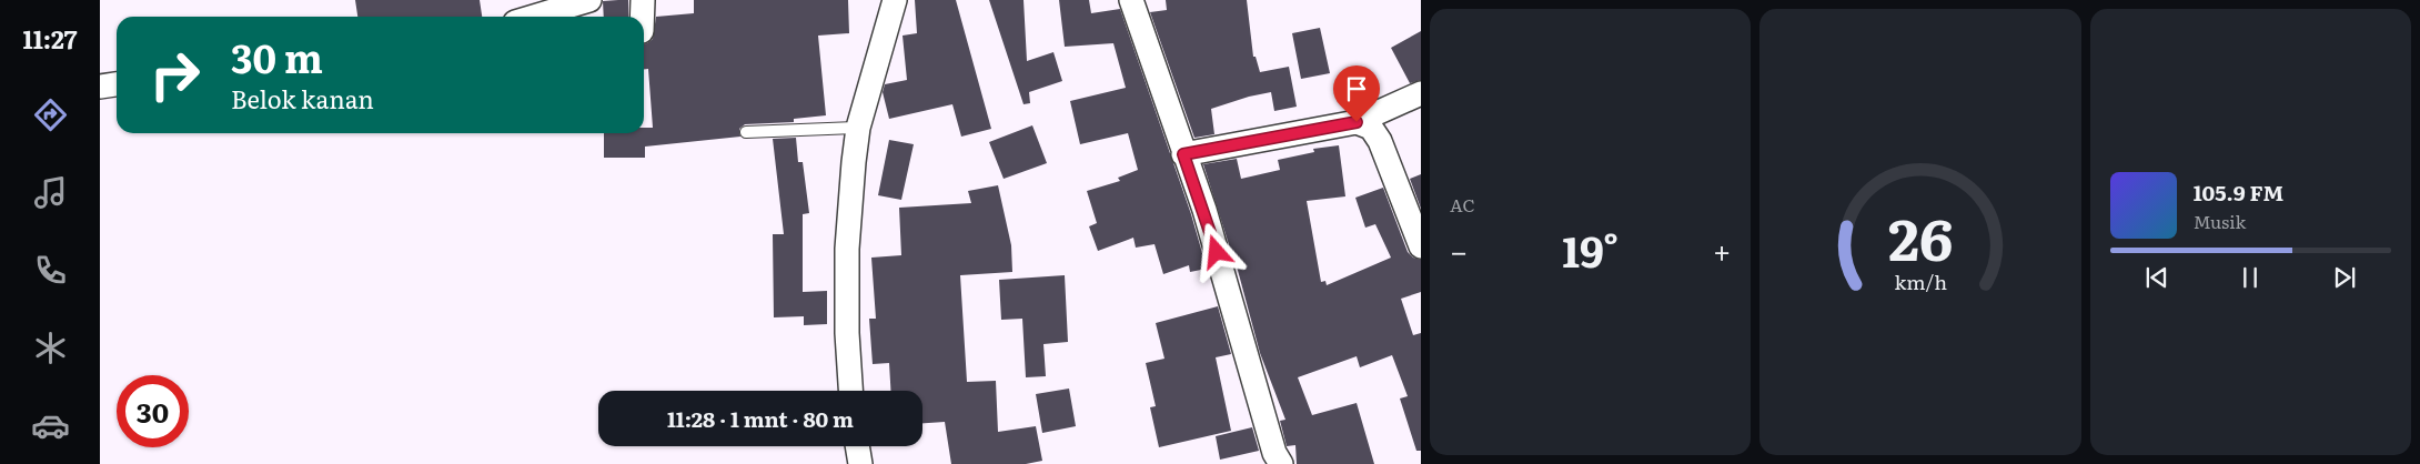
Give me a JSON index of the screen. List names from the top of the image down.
{
  "page": {
    "tabs": "11:27",
    "tile": "AC",
    "turn": ["30 m", "Belok kanan"],
    "song": ["105.9 FM", "Musik"],
    "heat": ["−", "19°", "+"],
    "limit": "30",
    "trip": "11:28 · 1 mnt · 80 m",
    "gauge": ["26", "km/h"]
  }
}
